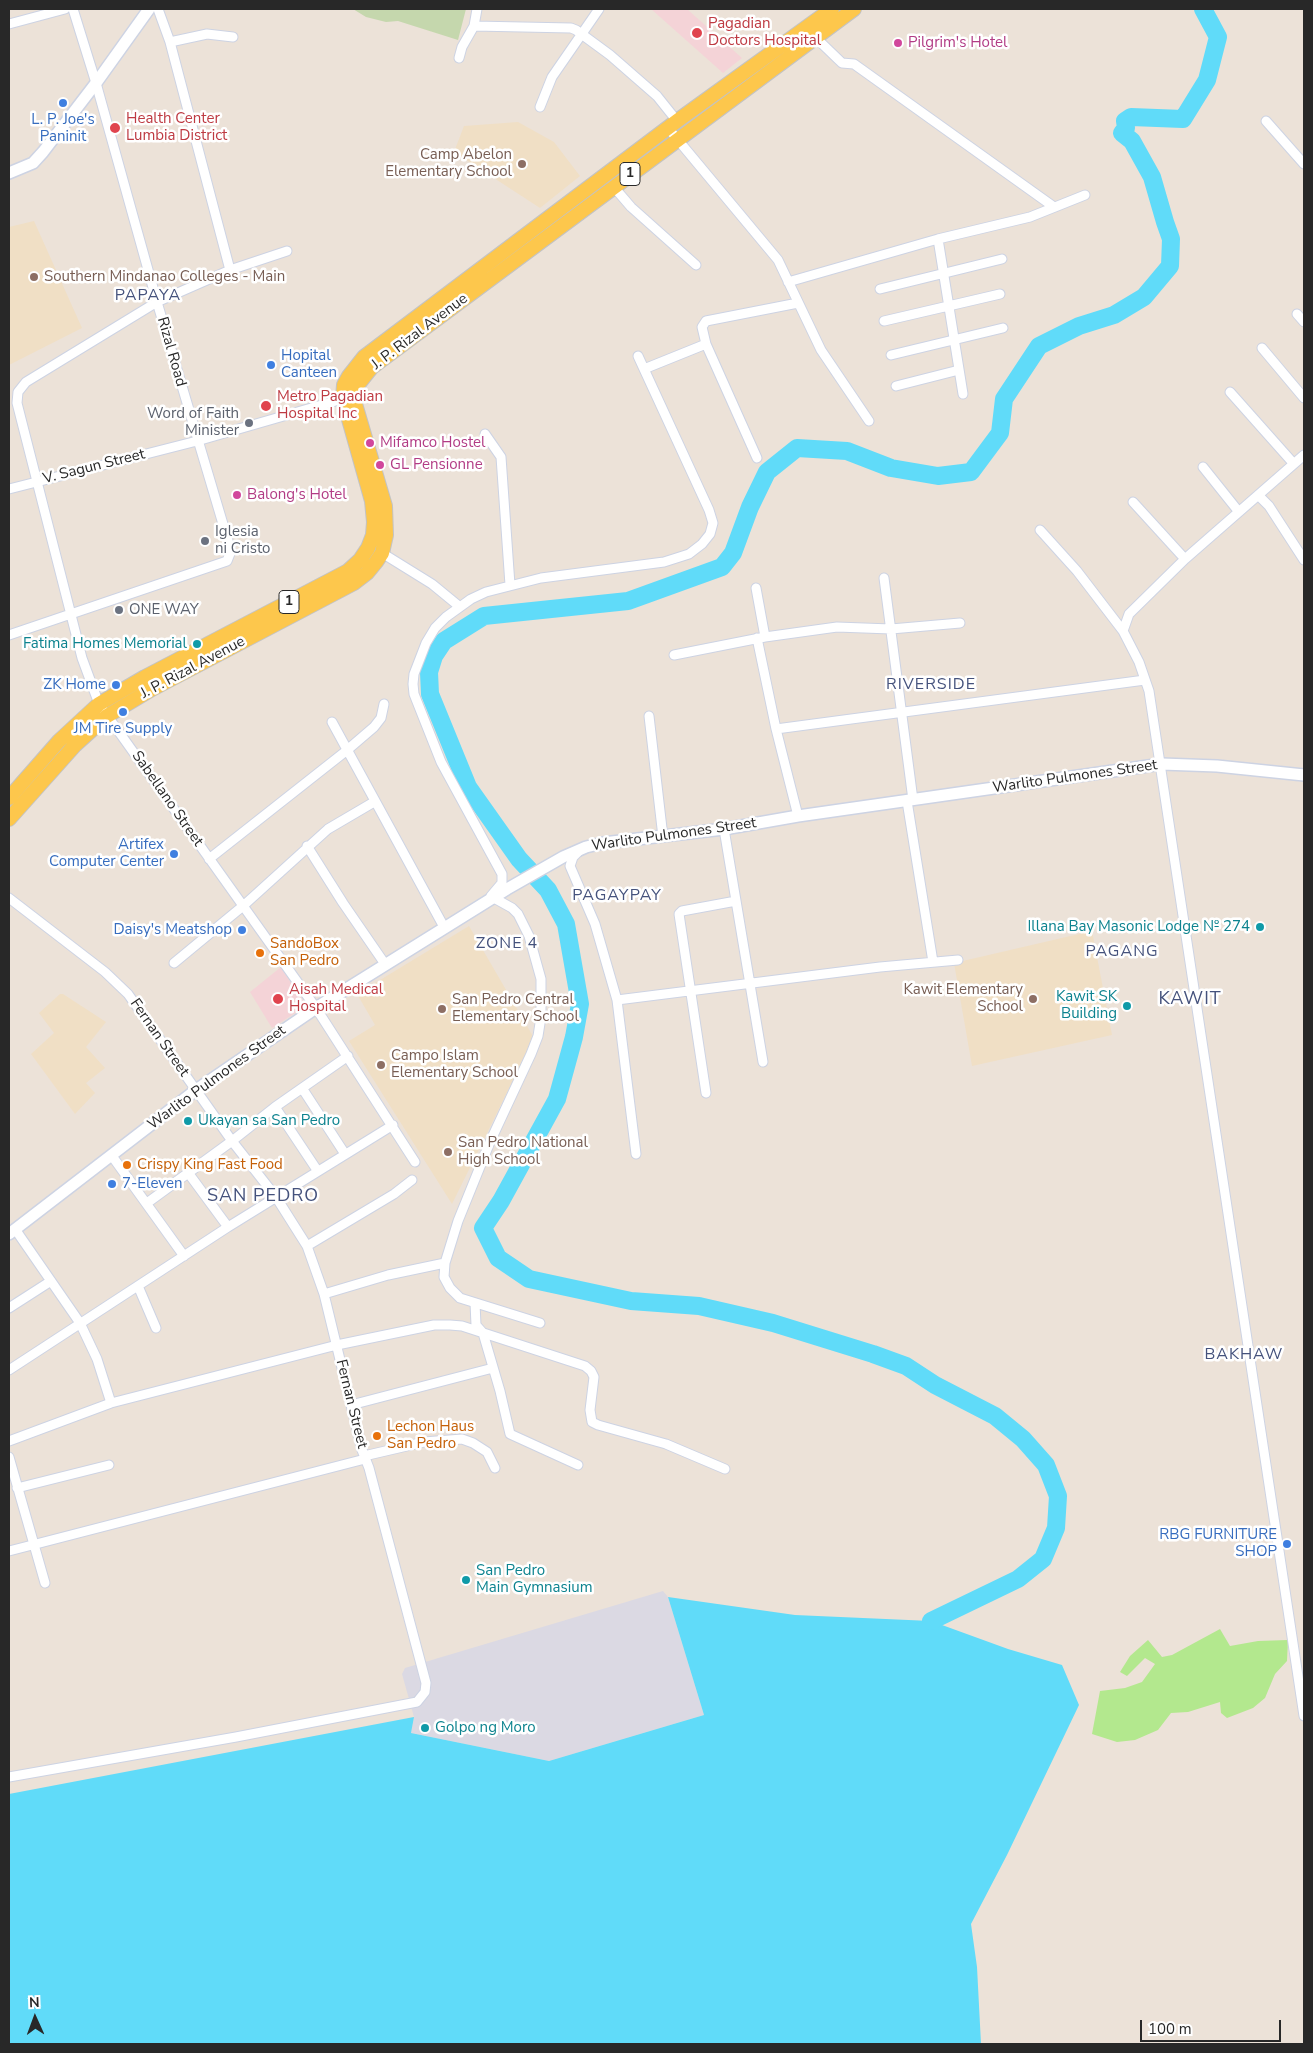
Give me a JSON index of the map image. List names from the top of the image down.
{
  "streets": {
    "main road": ["1", "J. P. Rizal Avenue"],
    "street": [
      "Rizal Road",
      "V. Sagun Street",
      "Warlito Pulmones Street",
      "Sabellano Street",
      "Fernan Street"
    ]
  },
  "crossings": [
    ["J. P. Rizal Avenue", "V. Sagun Street"],
    ["J. P. Rizal Avenue", "Sabellano Street"],
    ["Rizal Road", "V. Sagun Street"],
    ["Rizal Road", "Sabellano Street"],
    ["V. Sagun Street", "Sabellano Street"],
    ["Warlito Pulmones Street", "Sabellano Street"],
    ["Warlito Pulmones Street", "Fernan Street"]
  ],
  "districts": [
    "PAPAYA",
    "RIVERSIDE",
    "PAGAYPAY",
    "ZONE 4",
    "PAGANG",
    "KAWIT",
    "SAN PEDRO",
    "BAKHAW"
  ],
  "places": [
    "Pagadian Doctors Hospital",
    "Pilgrim's Hotel",
    "L. P. Joe's Paninit",
    "Health Center Lumbia District",
    "Camp Abelon Elementary School",
    "Southern Mindanao Colleges - Main",
    "Hopital Canteen",
    "Metro Pagadian Hospital Inc",
    "Word of Faith Minister",
    "Mifamco Hostel",
    "GL Pensionne",
    "Balong's Hotel",
    "Iglesia ni Cristo",
    "ONE WAY",
    "Fatima Homes Memorial",
    "ZK Home",
    "JM Tire Supply",
    "Artifex Computer Center",
    "Illana Bay Masonic Lodge № 274",
    "Daisy's Meatshop",
    "SandoBox San Pedro",
    "Aisah Medical Hospital",
    "Kawit Elementary School",
    "Kawit SK Building",
    "San Pedro Central Elementary School",
    "Campo Islam Elementary School",
    "Ukayan sa San Pedro",
    "San Pedro National High School",
    "Crispy King Fast Food",
    "7-Eleven",
    "Lechon Haus San Pedro",
    "RBG FURNITURE SHOP",
    "San Pedro Main Gymnasium",
    "Golpo ng Moro"
  ],
  "scale_bar": "100 m",
  "north": "top"
}
